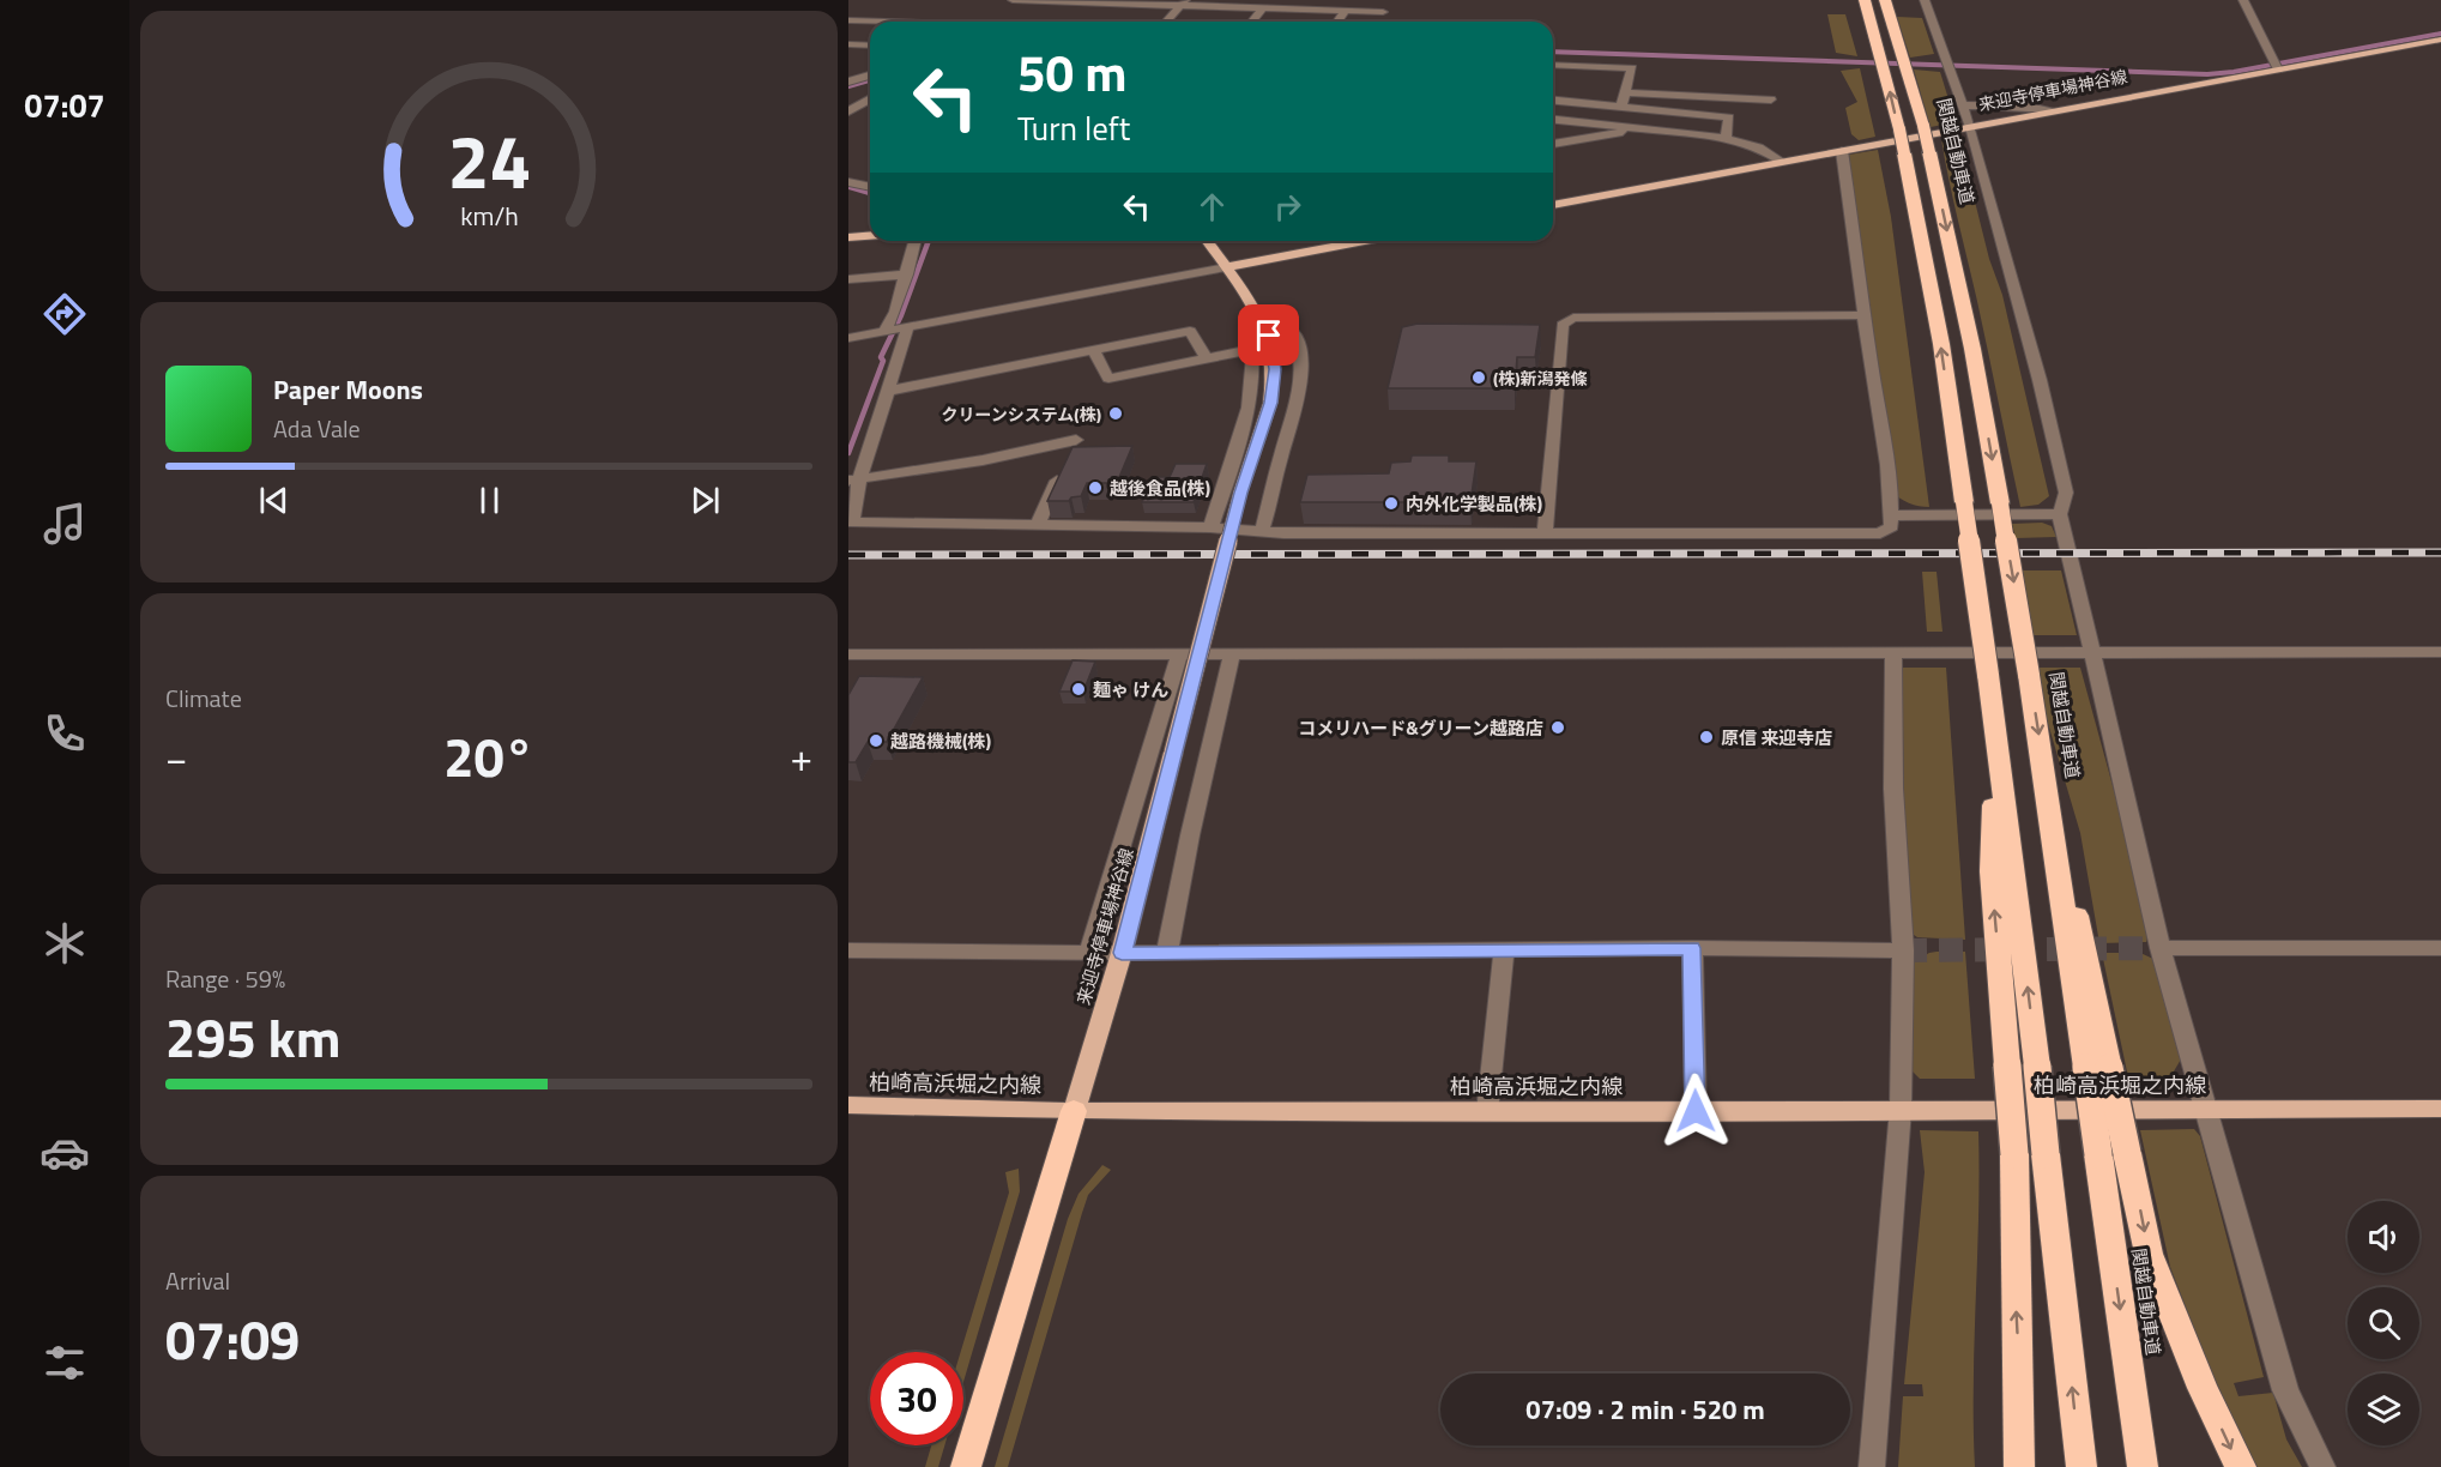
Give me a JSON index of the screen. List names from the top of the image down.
{
  "streets": {
    "highway": ["関越自動車道"],
    "main road": ["来迎寺停車場神谷線", "柏崎高浜堀之内線"]
  },
  "crossings": [
    ["来迎寺停車場神谷線", "柏崎高浜堀之内線"]
  ],
  "places": [
    "(株)新潟発條",
    "クリーンシステム(株)",
    "越後食品(株)",
    "内外化学製品(株)",
    "麺ゃ けん",
    "コメリハード&グリーン越路店",
    "原信 来迎寺店",
    "越路機械(株)"
  ],
  "page": {
    "tabs": "07:07",
    "turn": ["50 m", "Turn left"],
    "song": ["Paper Moons", "Ada Vale"],
    "tile": [
      "Climate",
      ["Range · 59%", "295 km"],
      ["Arrival", "07:09"]
    ],
    "heat": ["−", "20°", "+"],
    "limit": "30",
    "trip": "07:09 · 2 min · 520 m",
    "gauge": ["24", "km/h"]
  }
}
